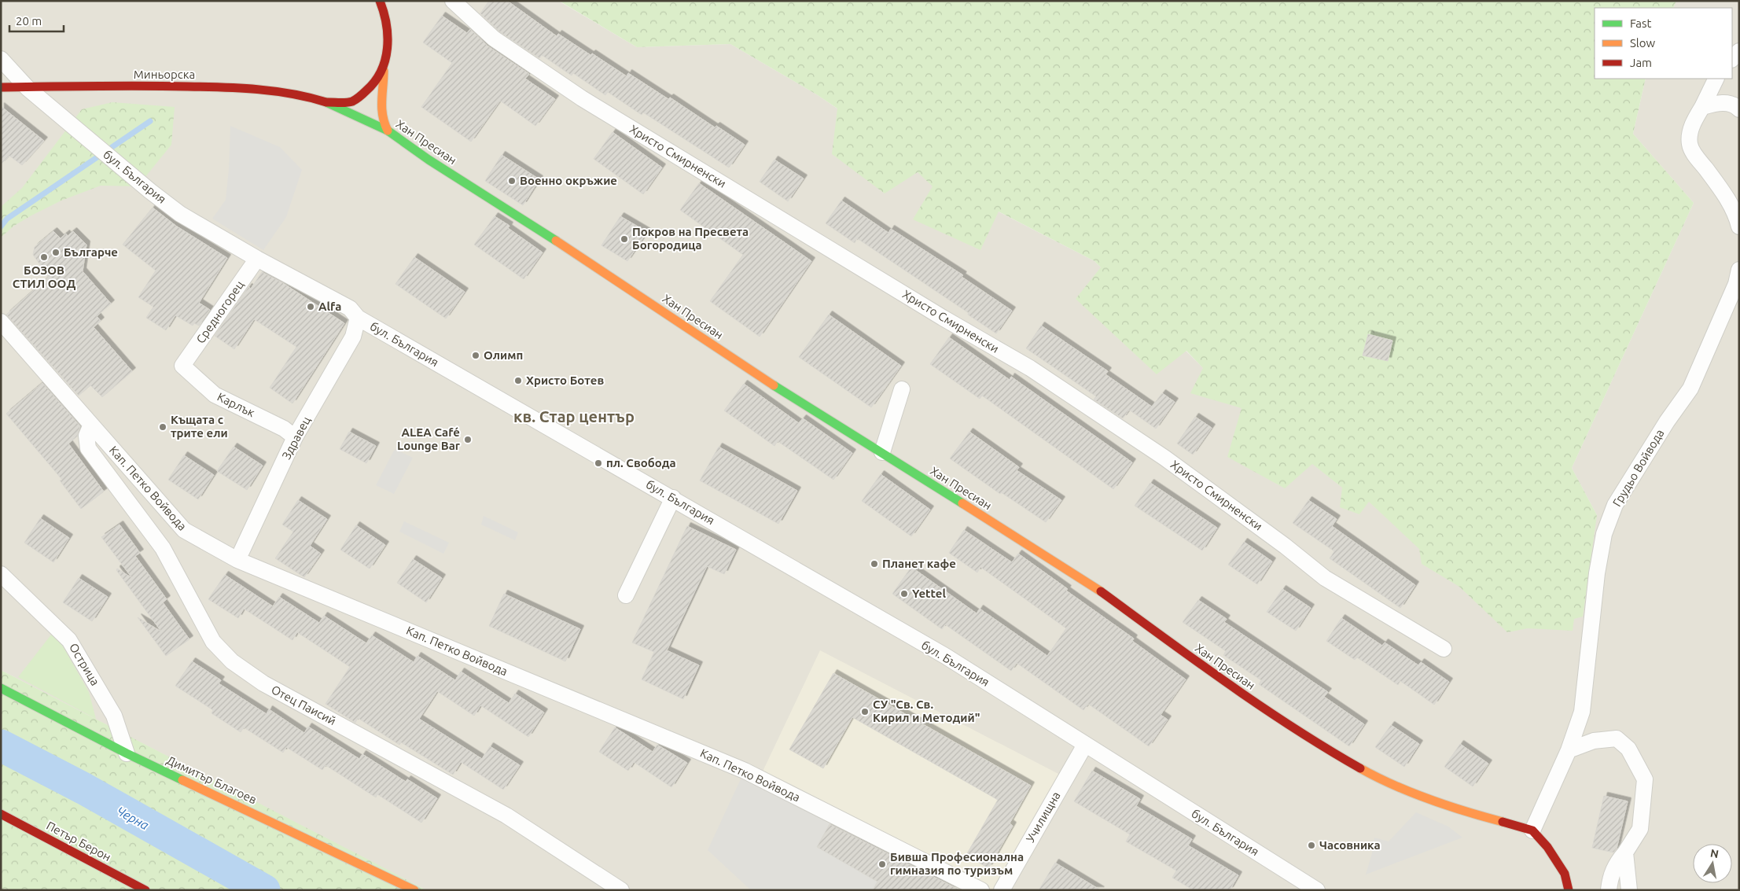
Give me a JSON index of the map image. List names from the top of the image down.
{
  "streets": {
    "street": [
      "Миньорска",
      "Хан Пресиан",
      "Христо Смирненски",
      "бул. България",
      "Средногорец",
      "Карлък",
      "Здравец",
      "Грудьо Войвода",
      "Кап. Петко Войвода",
      "Острица",
      "Отец Паисий",
      "Димитър Благоев",
      "Училищна",
      "Петър Берон"
    ]
  },
  "crossings": [
    ["Миньорска", "Хан Пресиан"],
    ["Миньорска", "бул. България"],
    ["Хан Пресиан", "Грудьо Войвода"],
    ["бул. България", "Средногорец"],
    ["бул. България", "Здравец"],
    ["бул. България", "Училищна"],
    ["Средногорец", "Карлък"],
    ["Карлък", "Здравец"],
    ["Здравец", "Кап. Петко Войвода"],
    ["Кап. Петко Войвода", "Отец Паисий"],
    ["Острица", "Димитър Благоев"]
  ],
  "districts": ["кв. Стар център"],
  "water": ["Черна"],
  "places": [
    "Военно окръжие",
    "Покров на Пресвета Богородица",
    "Българче",
    "БОЗОВ СТИЛ ООД",
    "Alfa",
    "Олимп",
    "Христо Ботев",
    "Къщата с трите ели",
    "ALEA Café Lounge Bar",
    "пл. Свобода",
    "Планет кафе",
    "Yettel",
    "СУ \"Св. Св. Кирил и Методий\"",
    "Часовника",
    "Бивша Професионална гимназия по туризъм"
  ],
  "legend": ["Fast", "Slow", "Jam"],
  "scale_bar": "20 m",
  "north": "top"
}
